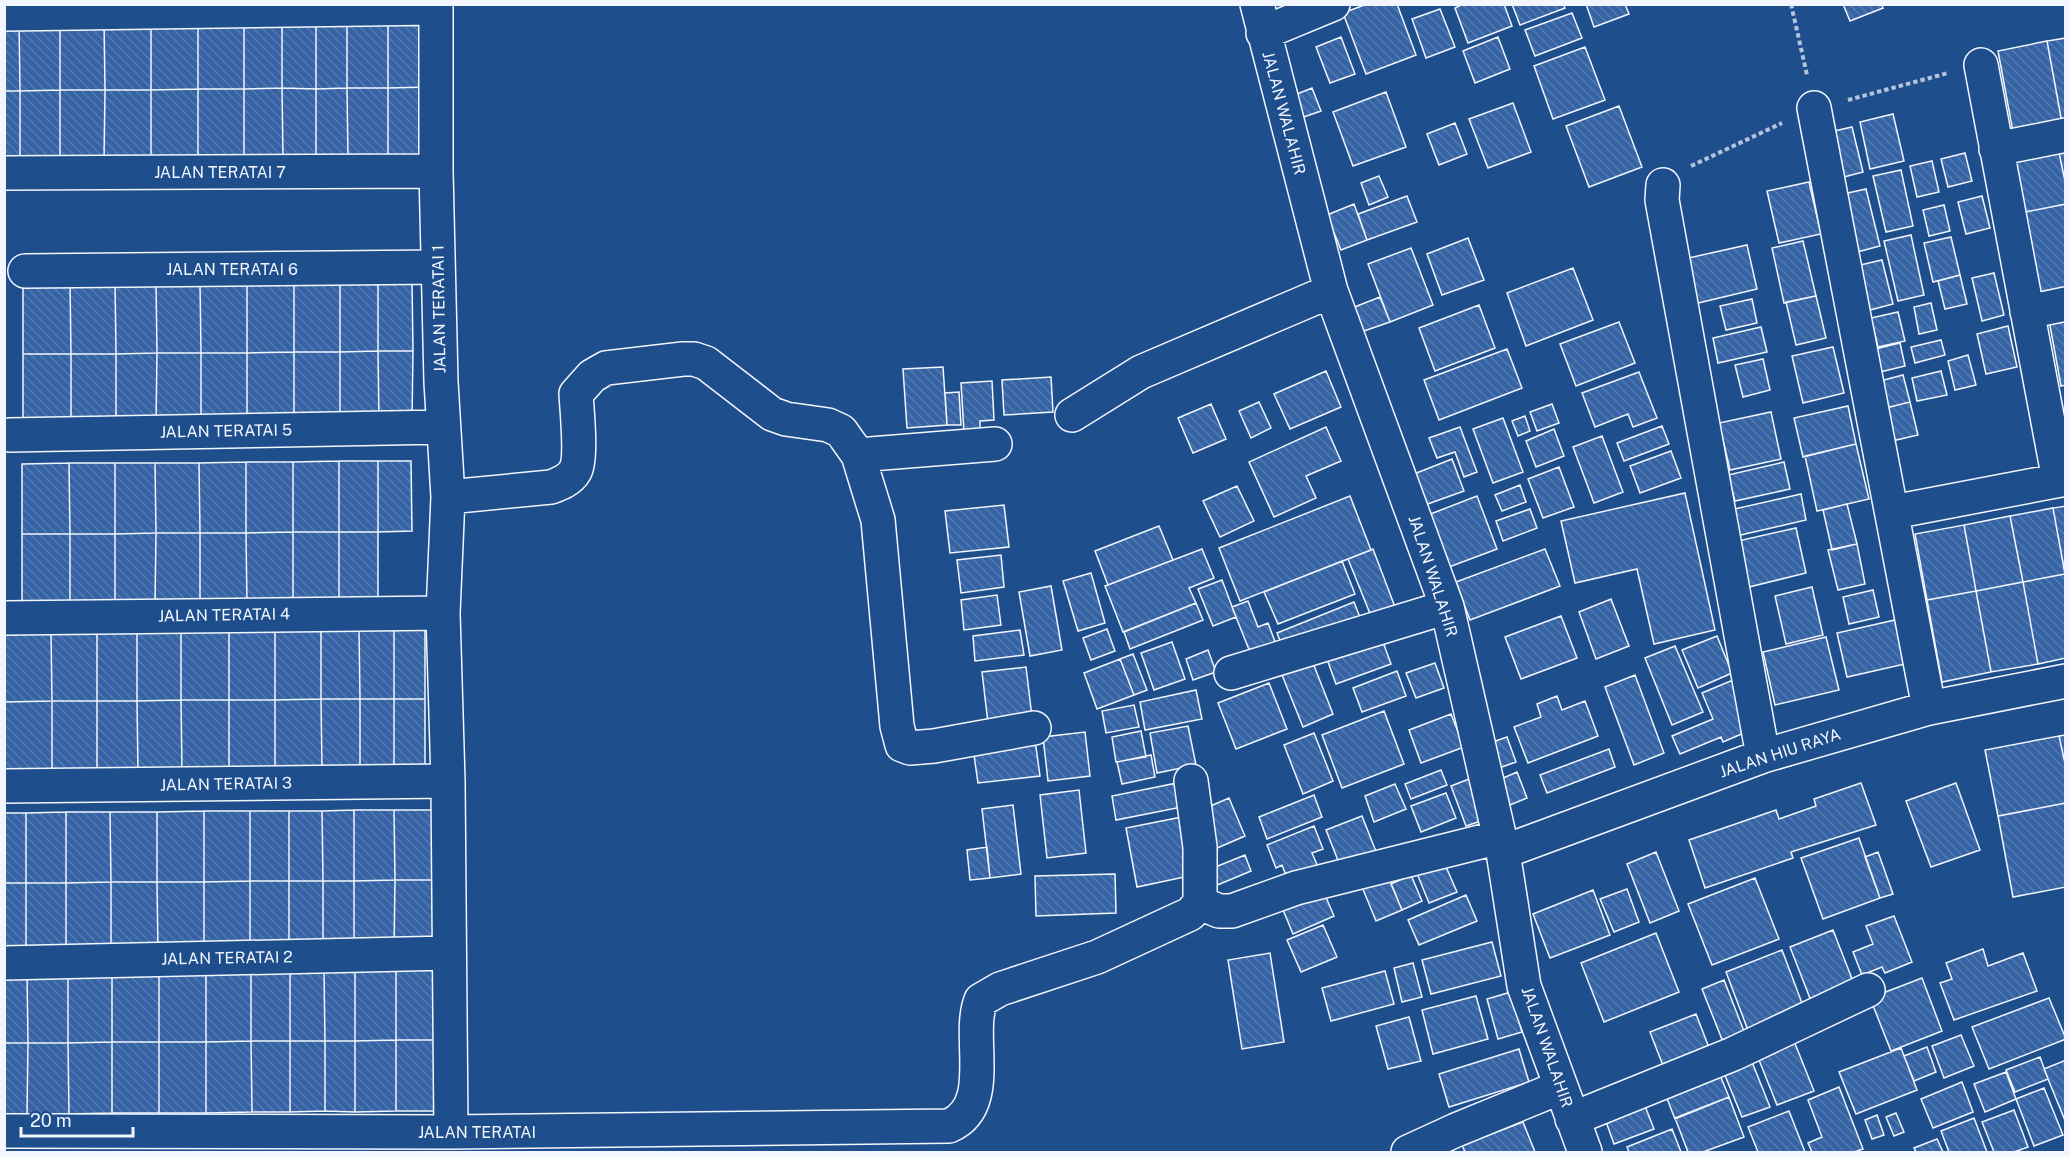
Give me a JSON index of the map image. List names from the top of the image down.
{
  "streets": {
    "street": [
      "JALAN WALAHIR",
      "JALAN TERATAI 7",
      "JALAN TERATAI 6",
      "JALAN TERATAI 1",
      "JALAN TERATAI 5",
      "JALAN TERATAI 4",
      "JALAN HIU RAYA",
      "JALAN TERATAI 3",
      "JALAN TERATAI 2",
      "JALAN TERATAI"
    ]
  },
  "crossings": [
    ["JALAN WALAHIR", "JALAN HIU RAYA"],
    ["JALAN TERATAI 7", "JALAN TERATAI 1"],
    ["JALAN TERATAI 6", "JALAN TERATAI 1"],
    ["JALAN TERATAI 1", "JALAN TERATAI 5"],
    ["JALAN TERATAI 1", "JALAN TERATAI 4"],
    ["JALAN TERATAI 1", "JALAN TERATAI 3"],
    ["JALAN TERATAI 1", "JALAN TERATAI 2"],
    ["JALAN TERATAI 1", "JALAN TERATAI"],
    ["JALAN HIU RAYA", "JALAN TERATAI"]
  ],
  "scale_bar": "20 m"
}
